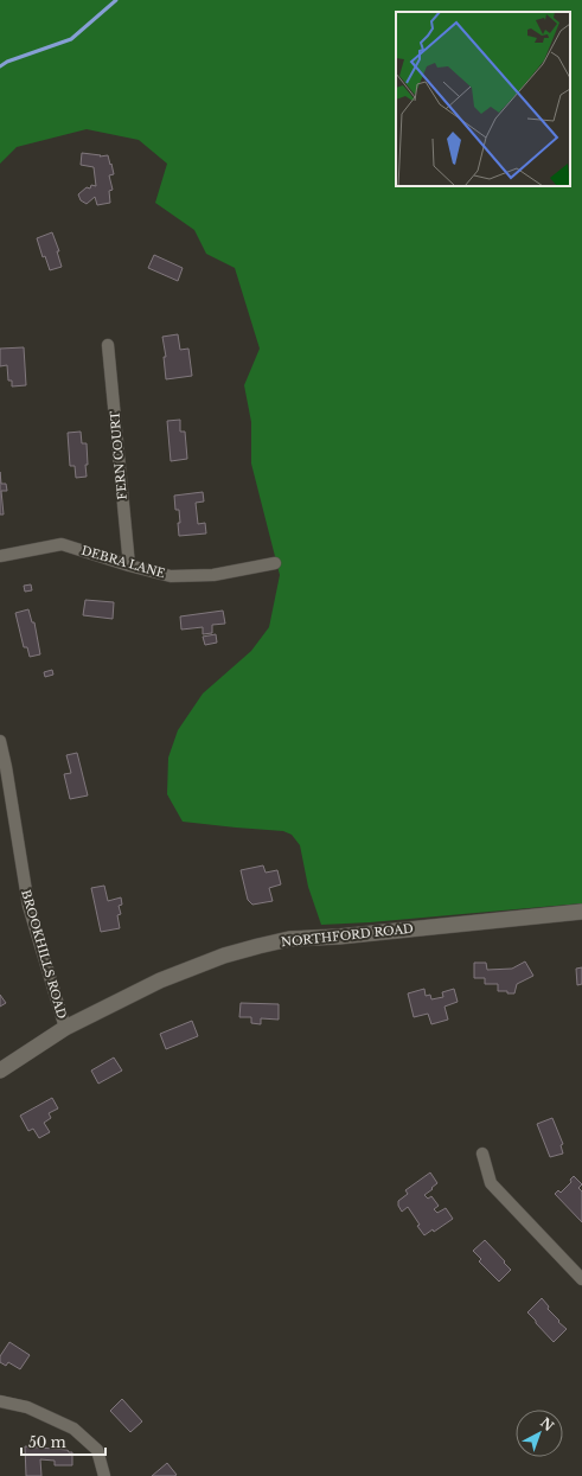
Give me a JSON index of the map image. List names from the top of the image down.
{
  "streets": {
    "street": [
      "FERN COURT",
      "DEBRA LANE",
      "NORTHFORD ROAD",
      "BROOKHILLS ROAD"
    ]
  },
  "crossings": [
    ["FERN COURT", "DEBRA LANE"],
    ["NORTHFORD ROAD", "BROOKHILLS ROAD"]
  ],
  "scale_bar": "50 m",
  "north": "top right"
}
